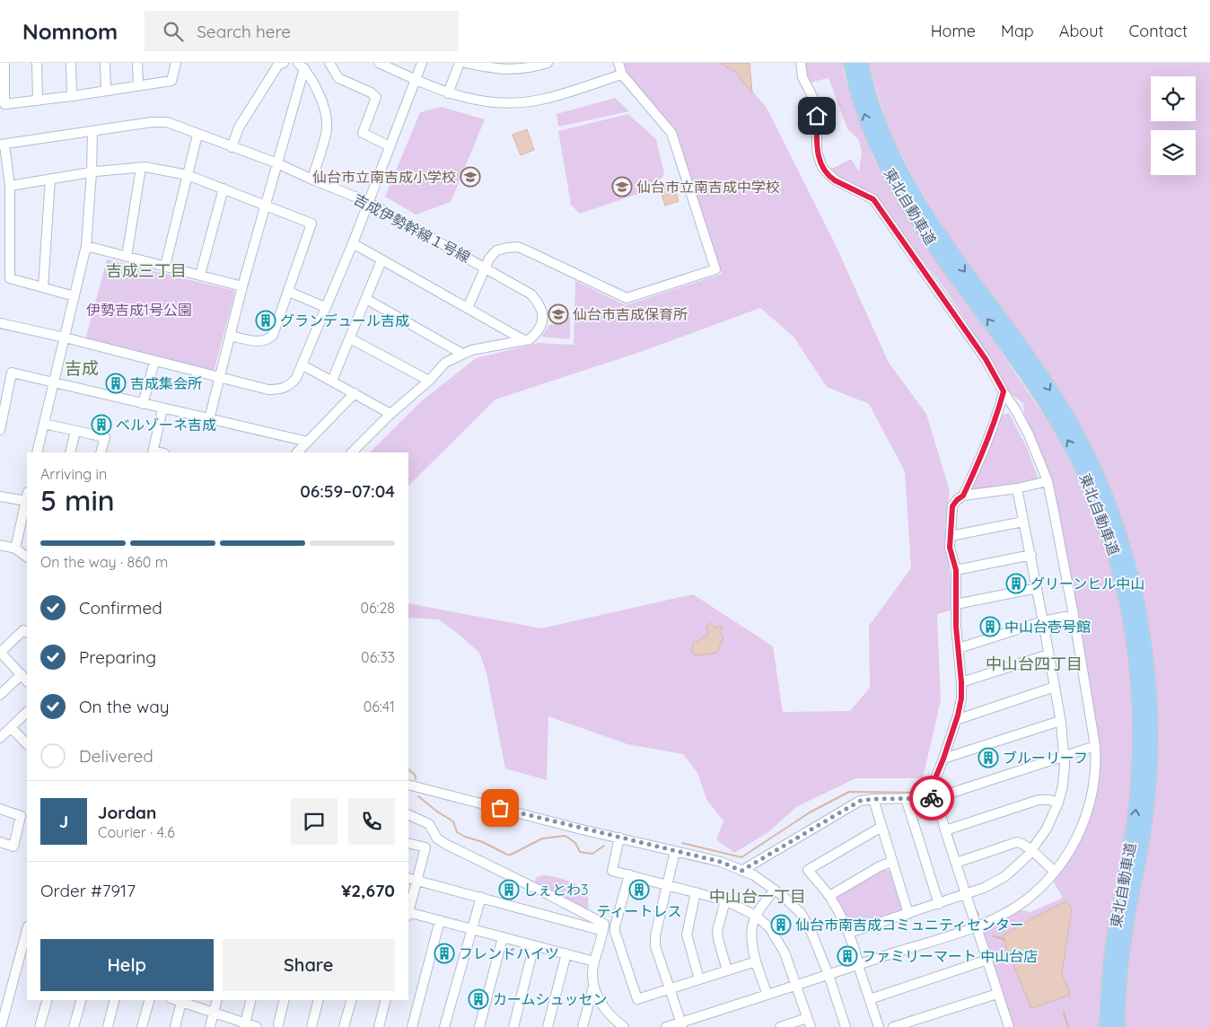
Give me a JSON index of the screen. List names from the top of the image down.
{
  "streets": {
    "highway": ["東北自動車道"],
    "street": ["吉成伊勢幹線１号線"]
  },
  "districts": [
    "吉成三丁目",
    "吉成",
    "中山台四丁目",
    "中山台一丁目"
  ],
  "parks": ["伊勢吉成1号公園"],
  "places": {
    "school or university": ["仙台市立南吉成小学校", "仙台市立南吉成中学校", "仙台市吉成保育所"],
    "building": [
      "グランデュール吉成",
      "吉成集会所",
      "ベルゾーネ吉成",
      "グリーンヒル中山",
      "中山台壱号館",
      "ブルーリーフ",
      "しぇとわ3",
      "ティートレス",
      "仙台市南吉成コミュニティセンター",
      "フレンドハイツ",
      "ファミリーマート 中山台店",
      "カームシュッセン"
    ]
  },
  "page": {
    "header": "Nomnom",
    "search": "Search here",
    "nav": [
      "Home",
      "Map",
      "About",
      "Contact"
    ],
    "heading": ["5 min", "Arriving in", "06:59–07:04"],
    "panel": [
      "Jordan",
      "Courier · 4.6",
      "Order #7917",
      "¥2,670"
    ],
    "bar": "On the way · 860 m",
    "list": [
      ["Confirmed", "06:28"],
      ["Preparing", "06:33"],
      ["On the way", "06:41"],
      "Delivered"
    ],
    "round": "J",
    "buttons": ["Help", "Share"]
  }
}
